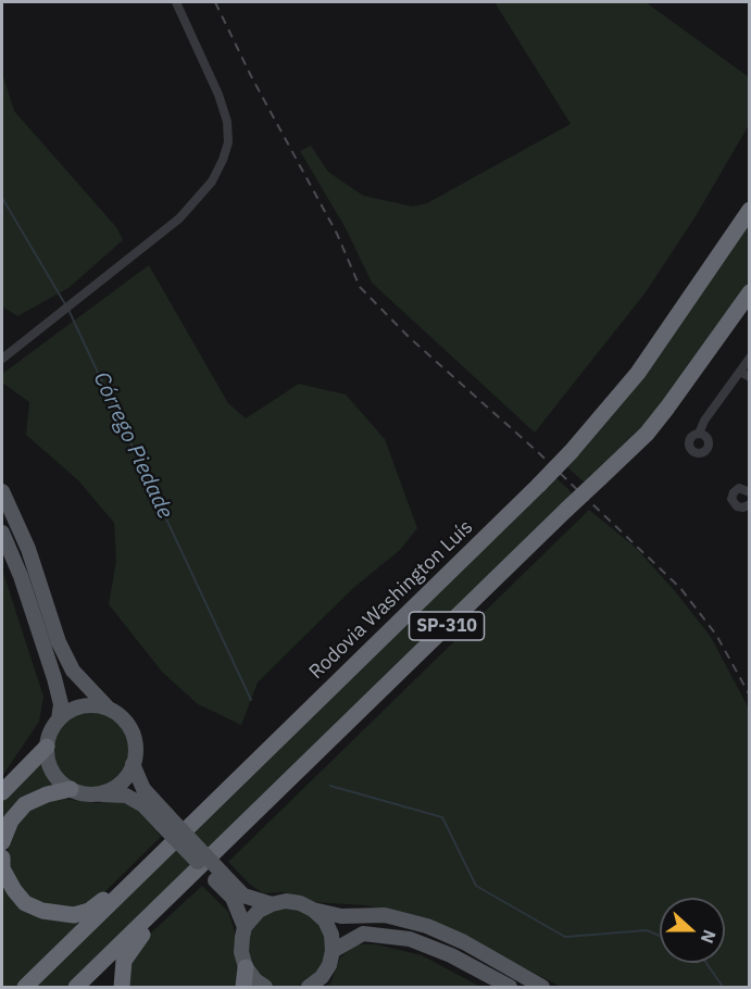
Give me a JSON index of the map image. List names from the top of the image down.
{
  "streets": {
    "highway": ["Rodovia Washington Luís", "SP-310"]
  },
  "water": ["Córrego Piedade"],
  "north": "right"
}
